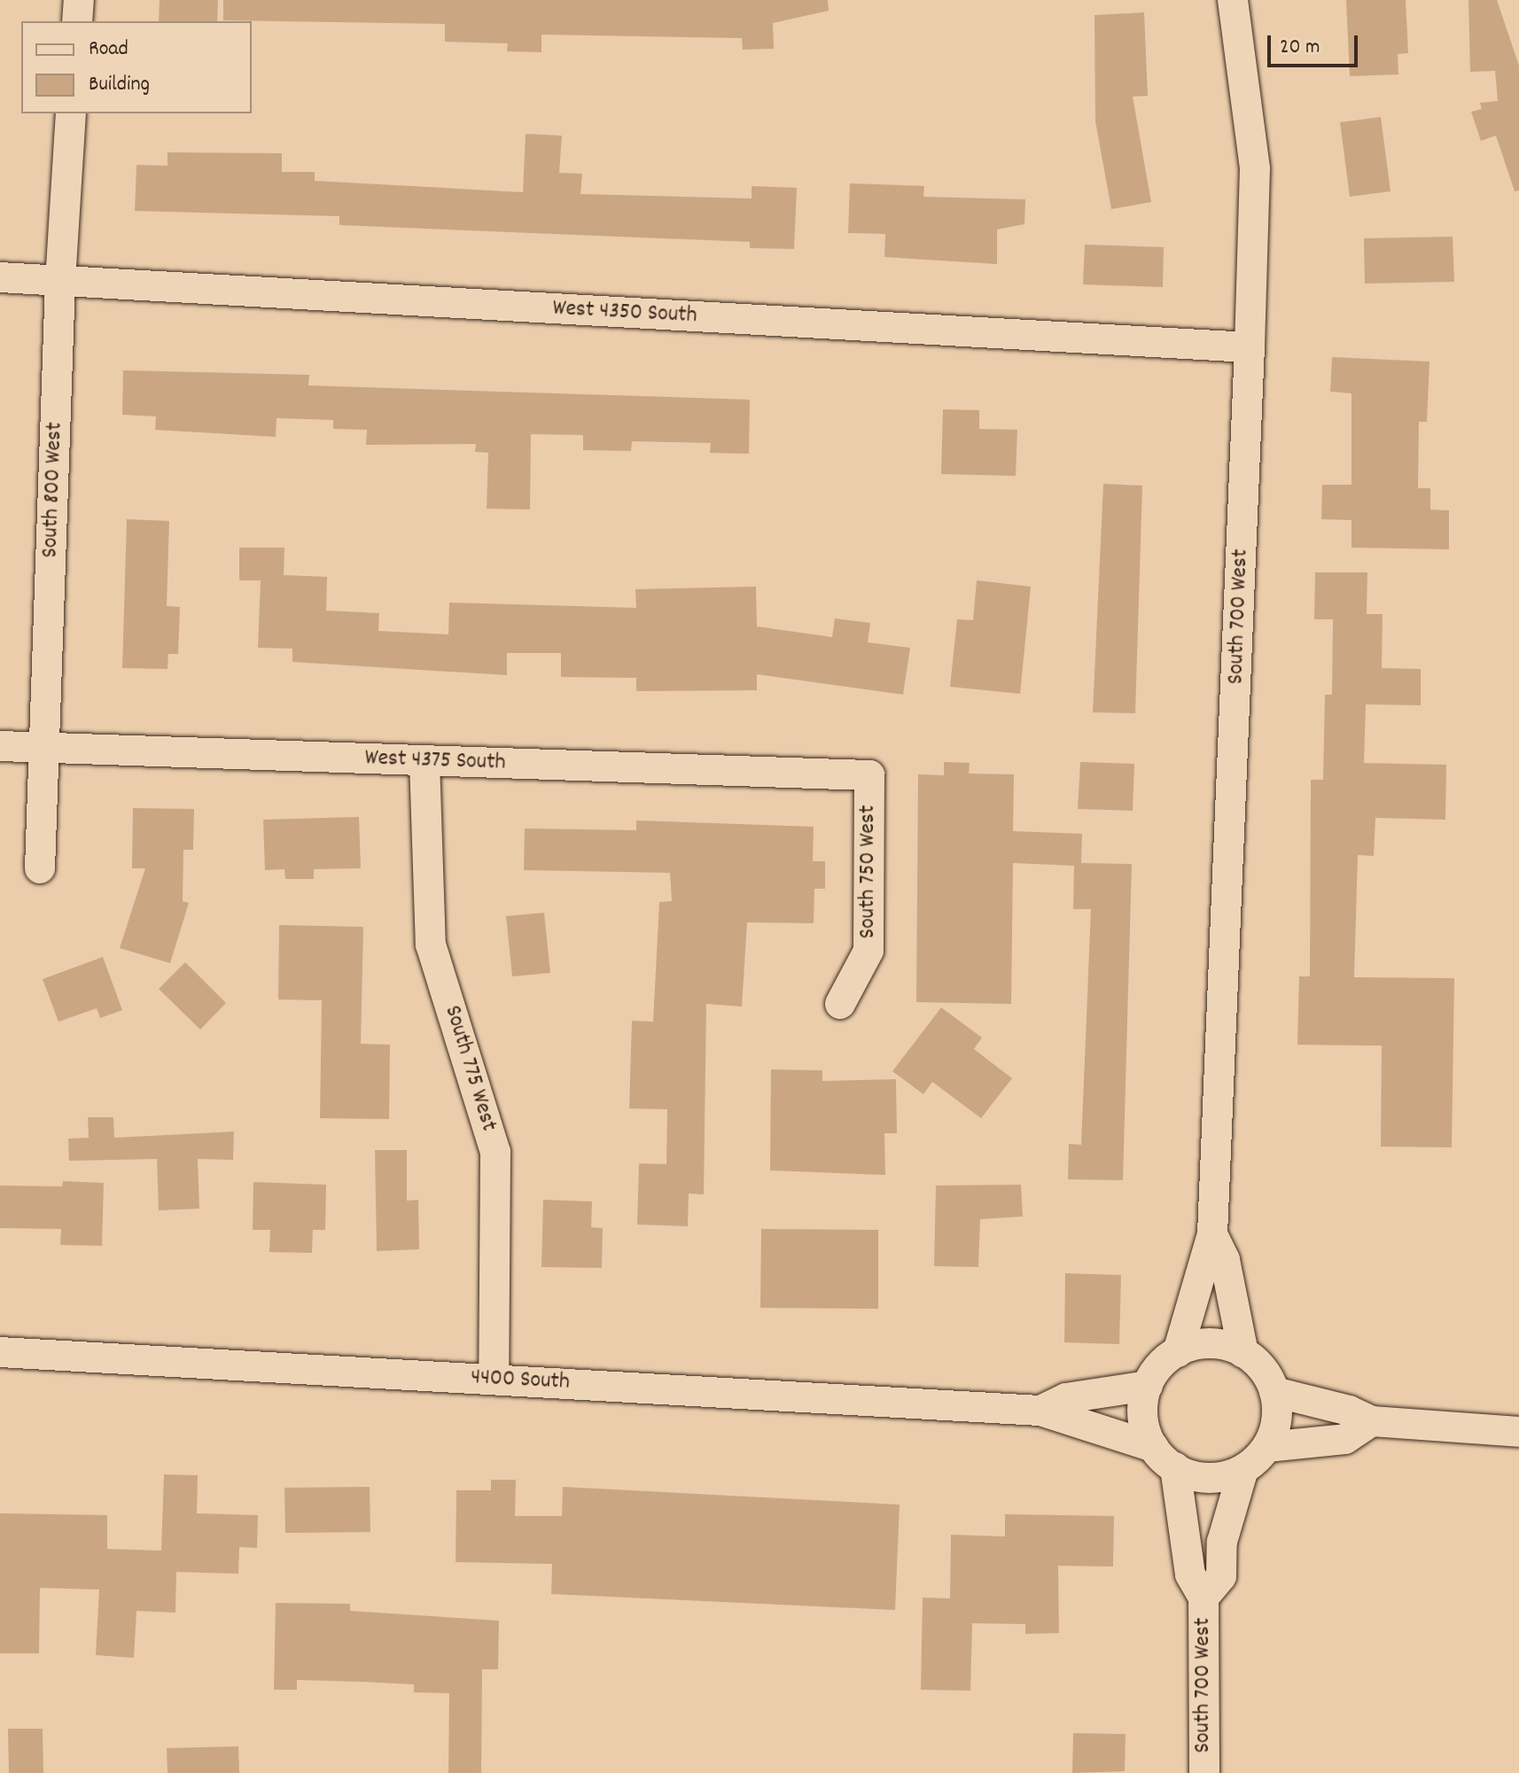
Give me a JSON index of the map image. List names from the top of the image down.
{
  "streets": {
    "street": [
      "West 4350 South",
      "South 800 West",
      "South 700 West",
      "West 4375 South",
      "South 750 West",
      "South 775 West",
      "4400 South"
    ]
  },
  "crossings": [
    ["West 4350 South", "South 800 West"],
    ["West 4350 South", "South 700 West"],
    ["South 800 West", "West 4375 South"],
    ["West 4375 South", "South 750 West"],
    ["West 4375 South", "South 775 West"],
    ["South 775 West", "4400 South"]
  ],
  "legend": ["Road", "Building"],
  "scale_bar": "20 m"
}
